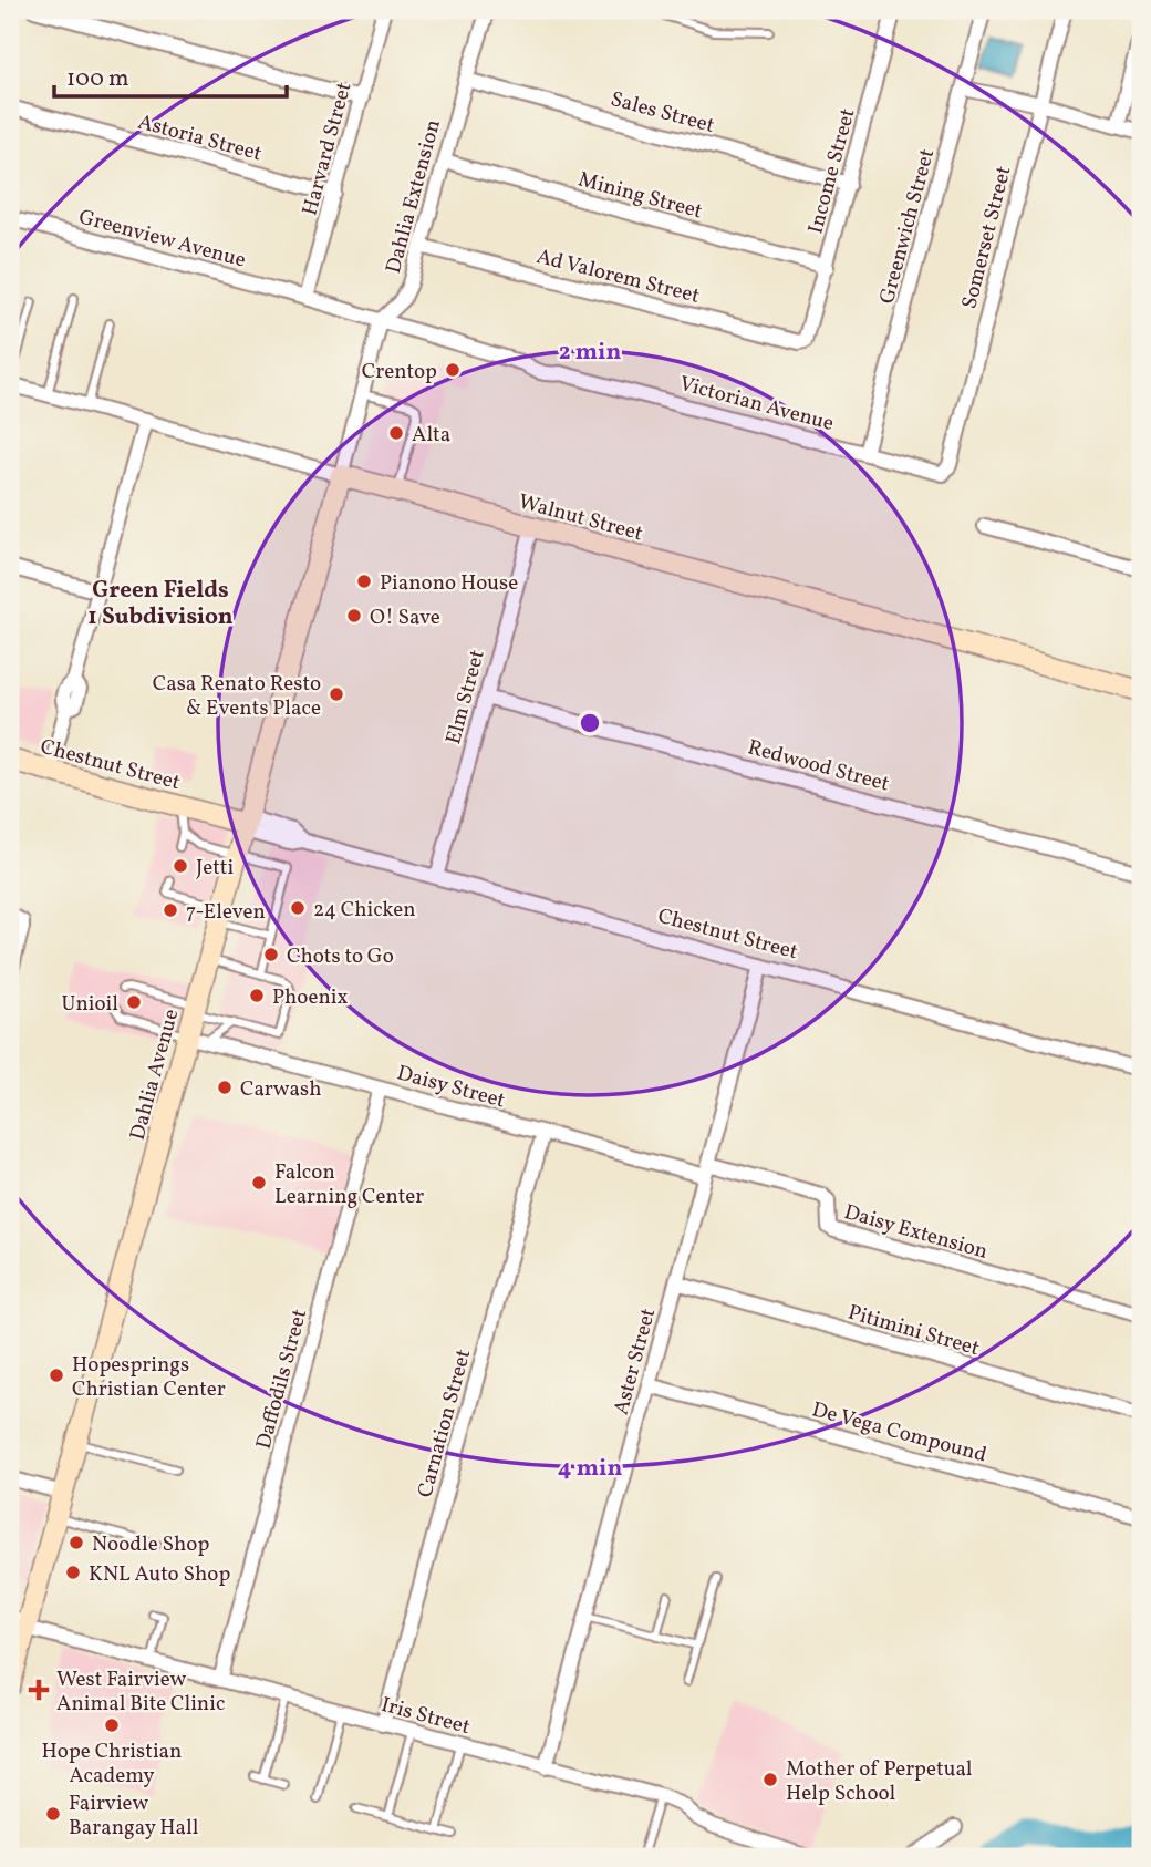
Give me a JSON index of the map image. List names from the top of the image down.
{
  "streets": {
    "street": [
      "Sales Street",
      "Astoria Street",
      "Harvard Street",
      "Income Street",
      "Mining Street",
      "Dahlia Extension",
      "Greenwich Street",
      "Greenview Avenue",
      "Somerset Street",
      "Ad Valorem Street",
      "Victorian Avenue",
      "Walnut Street",
      "Elm Street",
      "Chestnut Street",
      "Redwood Street",
      "Dahlia Avenue",
      "Daisy Street",
      "Daisy Extension",
      "Pitimini Street",
      "Aster Street",
      "Daffodils Street",
      "Carnation Street",
      "De Vega Compound",
      "Iris Street"
    ]
  },
  "crossings": [
    ["Sales Street", "Income Street"],
    ["Sales Street", "Dahlia Extension"],
    ["Astoria Street", "Harvard Street"],
    ["Harvard Street", "Greenview Avenue"],
    ["Harvard Street", "Victorian Avenue"],
    ["Income Street", "Mining Street"],
    ["Income Street", "Ad Valorem Street"],
    ["Mining Street", "Dahlia Extension"],
    ["Dahlia Extension", "Ad Valorem Street"],
    ["Dahlia Extension", "Victorian Avenue"],
    ["Dahlia Extension", "Walnut Street"],
    ["Dahlia Extension", "Dahlia Avenue"],
    ["Greenwich Street", "Victorian Avenue"],
    ["Greenview Avenue", "Victorian Avenue"],
    ["Somerset Street", "Victorian Avenue"],
    ["Walnut Street", "Elm Street"],
    ["Walnut Street", "Dahlia Avenue"],
    ["Elm Street", "Chestnut Street"],
    ["Elm Street", "Redwood Street"],
    ["Chestnut Street", "Dahlia Avenue"],
    ["Chestnut Street", "Aster Street"],
    ["Dahlia Avenue", "Daisy Street"],
    ["Dahlia Avenue", "Iris Street"],
    ["Daisy Street", "Daisy Extension"],
    ["Daisy Street", "Aster Street"],
    ["Daisy Street", "Daffodils Street"],
    ["Daisy Street", "Carnation Street"],
    ["Daisy Extension", "Aster Street"],
    ["Pitimini Street", "Aster Street"],
    ["Aster Street", "De Vega Compound"],
    ["Aster Street", "Iris Street"],
    ["Daffodils Street", "Iris Street"],
    ["Carnation Street", "Iris Street"]
  ],
  "districts": ["Green Fields 1 Subdivision"],
  "places": {
    "other": [
      "Crentop",
      "Alta",
      "Pianono House",
      "O! Save",
      "Casa Renato Resto & Events Place",
      "Jetti",
      "24 Chicken",
      "7-Eleven",
      "Chots to Go",
      "Phoenix",
      "Unioil",
      "Carwash",
      "Falcon Learning Center",
      "Hopesprings Christian Center",
      "Noodle Shop",
      "KNL Auto Shop",
      "Hope Christian Academy",
      "Mother of Perpetual Help School",
      "Fairview Barangay Hall"
    ],
    "health": ["West Fairview Animal Bite Clinic"]
  },
  "scale_bar": "100 m",
  "rings": ["2 min", "4 min"]
}
